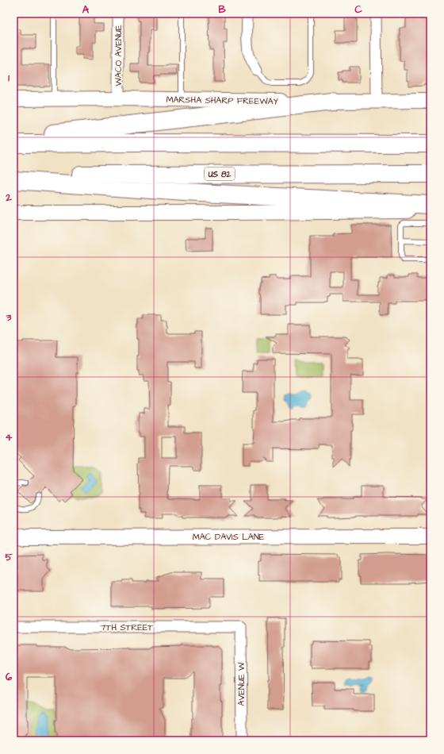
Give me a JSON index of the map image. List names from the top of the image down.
{
  "streets": {
    "highway": ["US 82"],
    "main road": ["MARSHA SHARP FREEWAY", "MAC DAVIS LANE"],
    "street": ["WACO AVENUE", "7TH STREET", "AVENUE W"]
  },
  "crossings": [
    ["WACO AVENUE", "MARSHA SHARP FREEWAY"],
    ["7TH STREET", "AVENUE W"]
  ],
  "grid": {
    "columns": ["A", "B", "C"],
    "rows": [
      "1",
      "2",
      "3",
      "4",
      "5",
      "6"
    ]
  }
}
